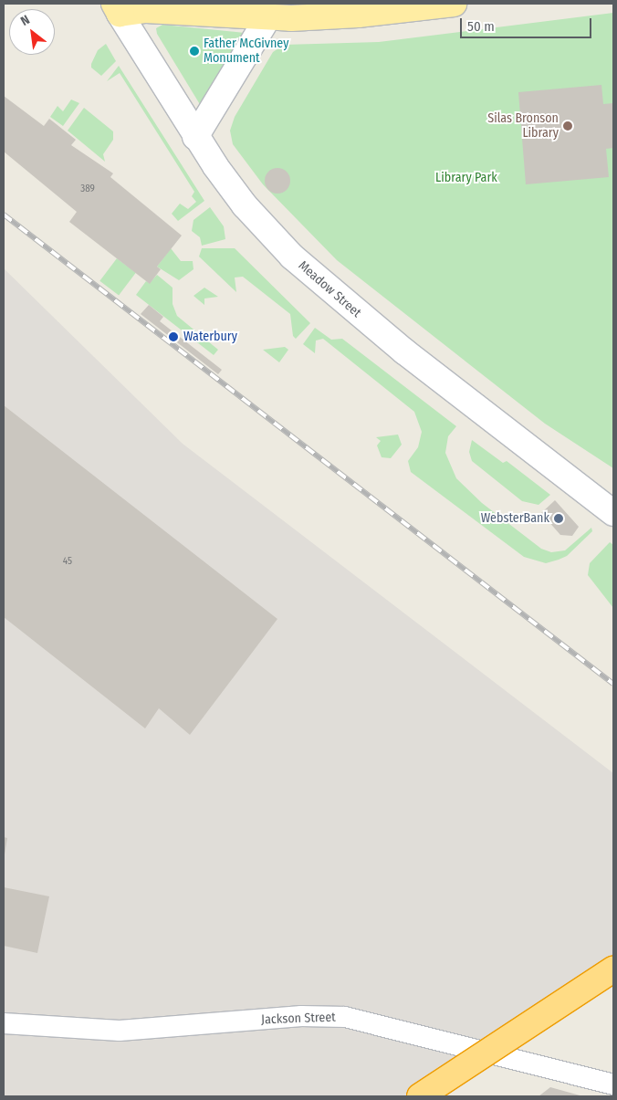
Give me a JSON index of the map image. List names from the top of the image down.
{
  "streets": {
    "main road": ["Meadow Street"],
    "street": ["Jackson Street"]
  },
  "parks": ["Library Park"],
  "places": [
    "Father McGivney Monument",
    "Silas Bronson Library",
    "Waterbury",
    "WebsterBank"
  ],
  "house_numbers": ["389", "45"],
  "scale_bar": "50 m",
  "north": "top left"
}
